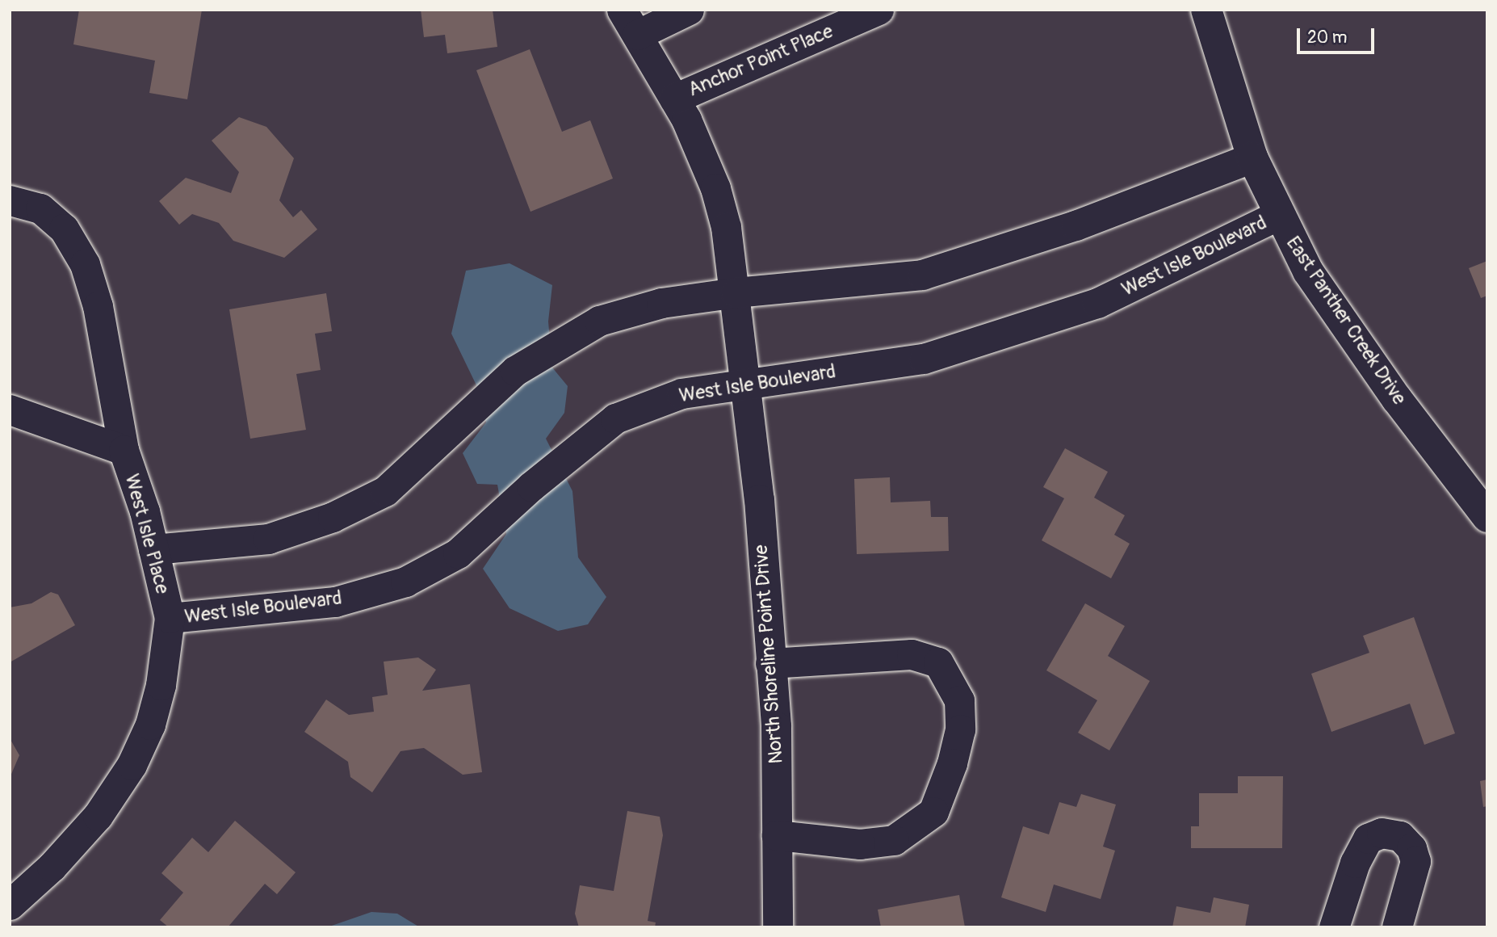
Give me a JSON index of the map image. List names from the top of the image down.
{
  "streets": {
    "street": [
      "Anchor Point Place",
      "West Isle Boulevard",
      "East Panther Creek Drive",
      "West Isle Place",
      "North Shoreline Point Drive"
    ]
  },
  "crossings": [
    ["Anchor Point Place", "North Shoreline Point Drive"],
    ["West Isle Boulevard", "East Panther Creek Drive"],
    ["West Isle Boulevard", "West Isle Place"],
    ["West Isle Boulevard", "North Shoreline Point Drive"]
  ],
  "scale_bar": "20 m"
}
